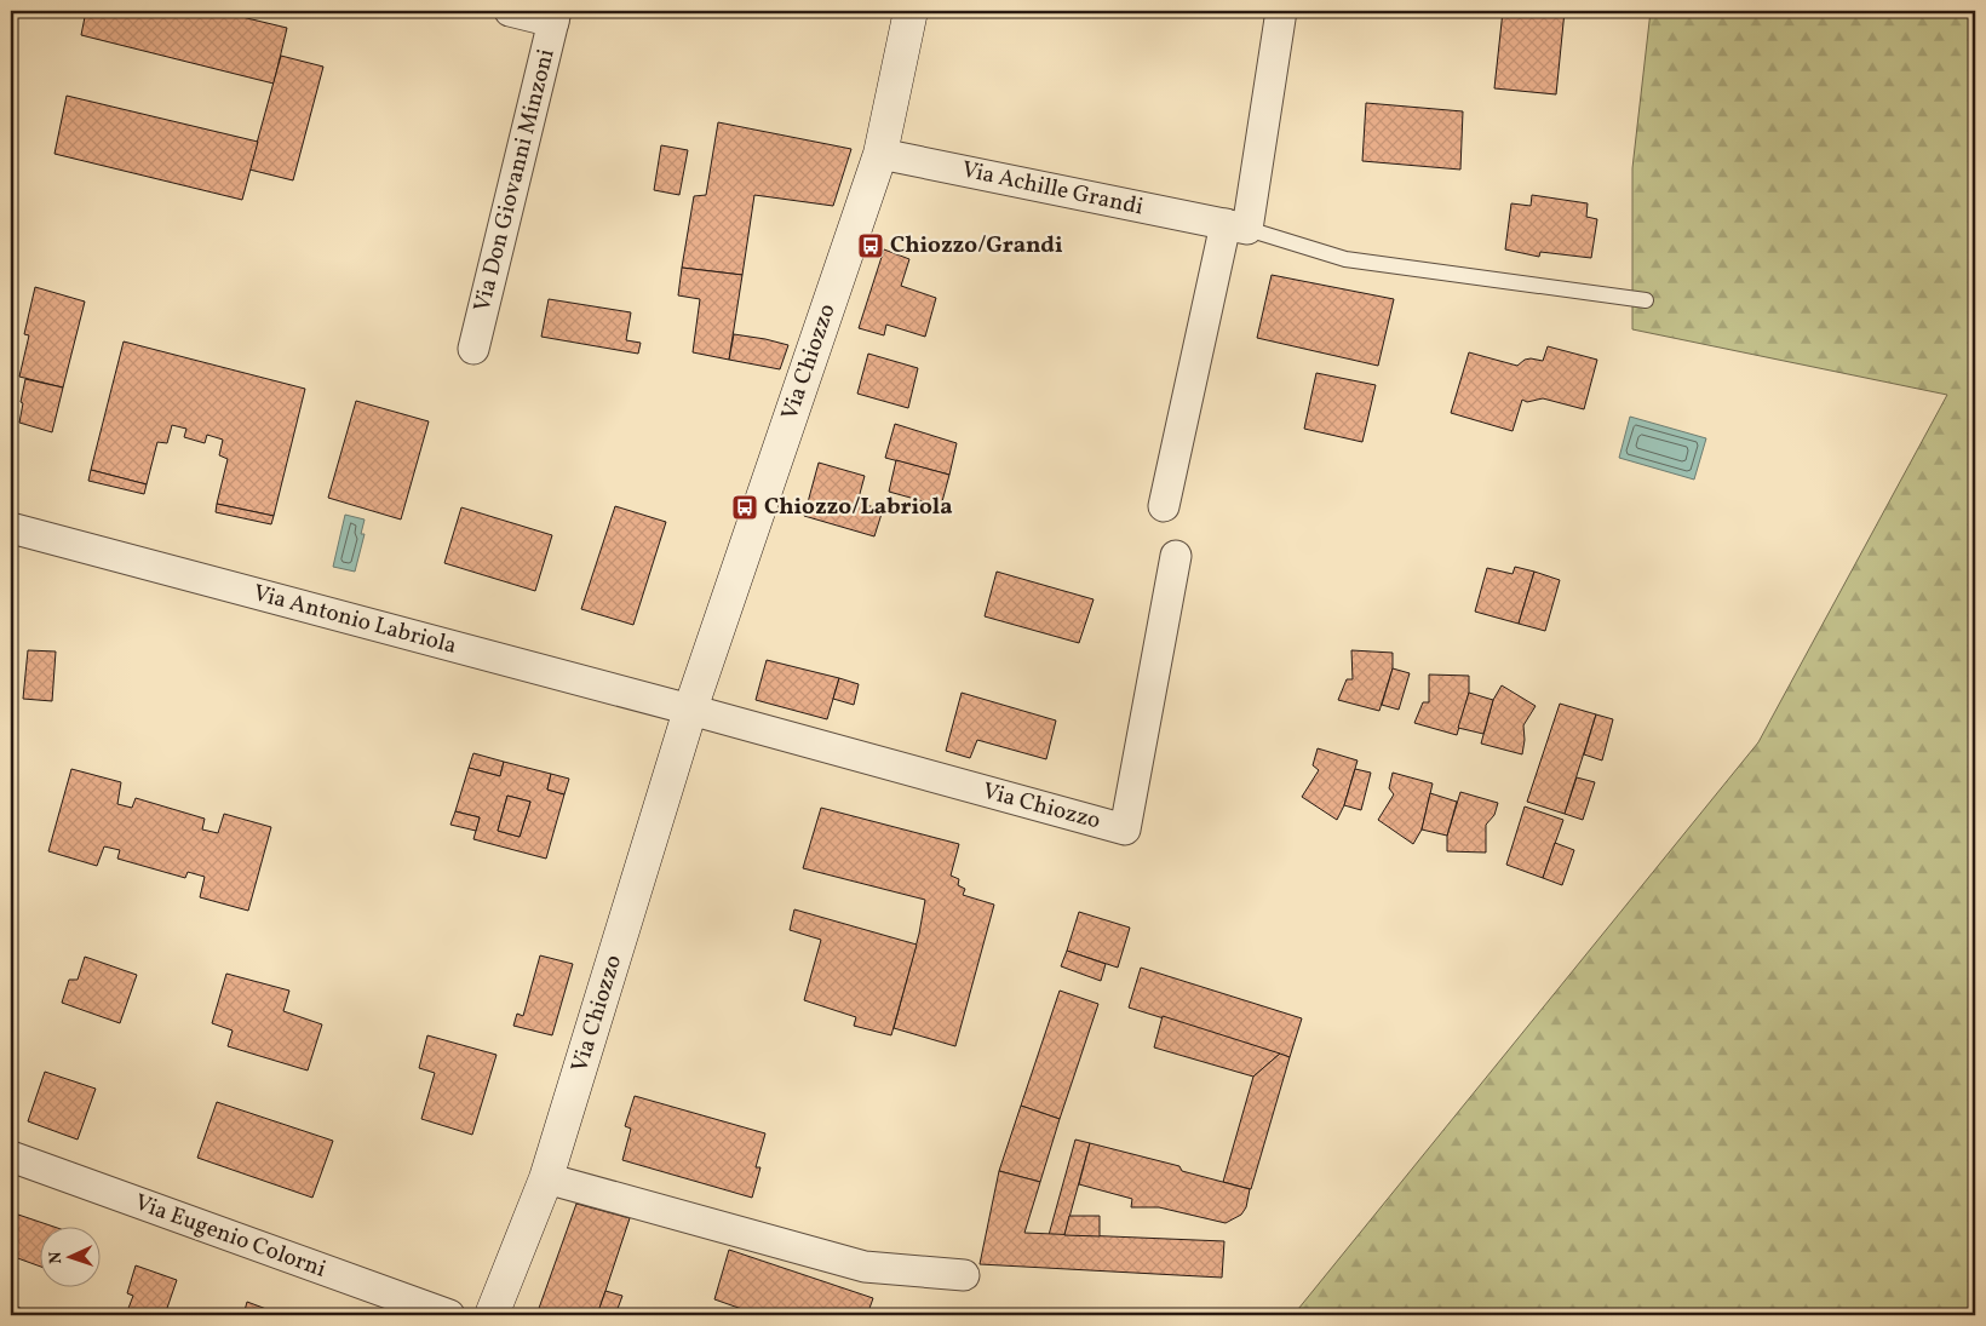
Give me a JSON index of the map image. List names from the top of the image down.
{
  "streets": {
    "street": [
      "Via Don Giovanni Minzoni",
      "Via Achille Grandi",
      "Via Chiozzo",
      "Via Antonio Labriola",
      "Via Eugenio Colorni"
    ]
  },
  "crossings": [
    ["Via Achille Grandi", "Via Chiozzo"],
    ["Via Chiozzo", "Via Antonio Labriola"]
  ],
  "places": {
    "bus stop": ["Chiozzo/Grandi", "Chiozzo/Labriola"]
  },
  "north": "left"
}
